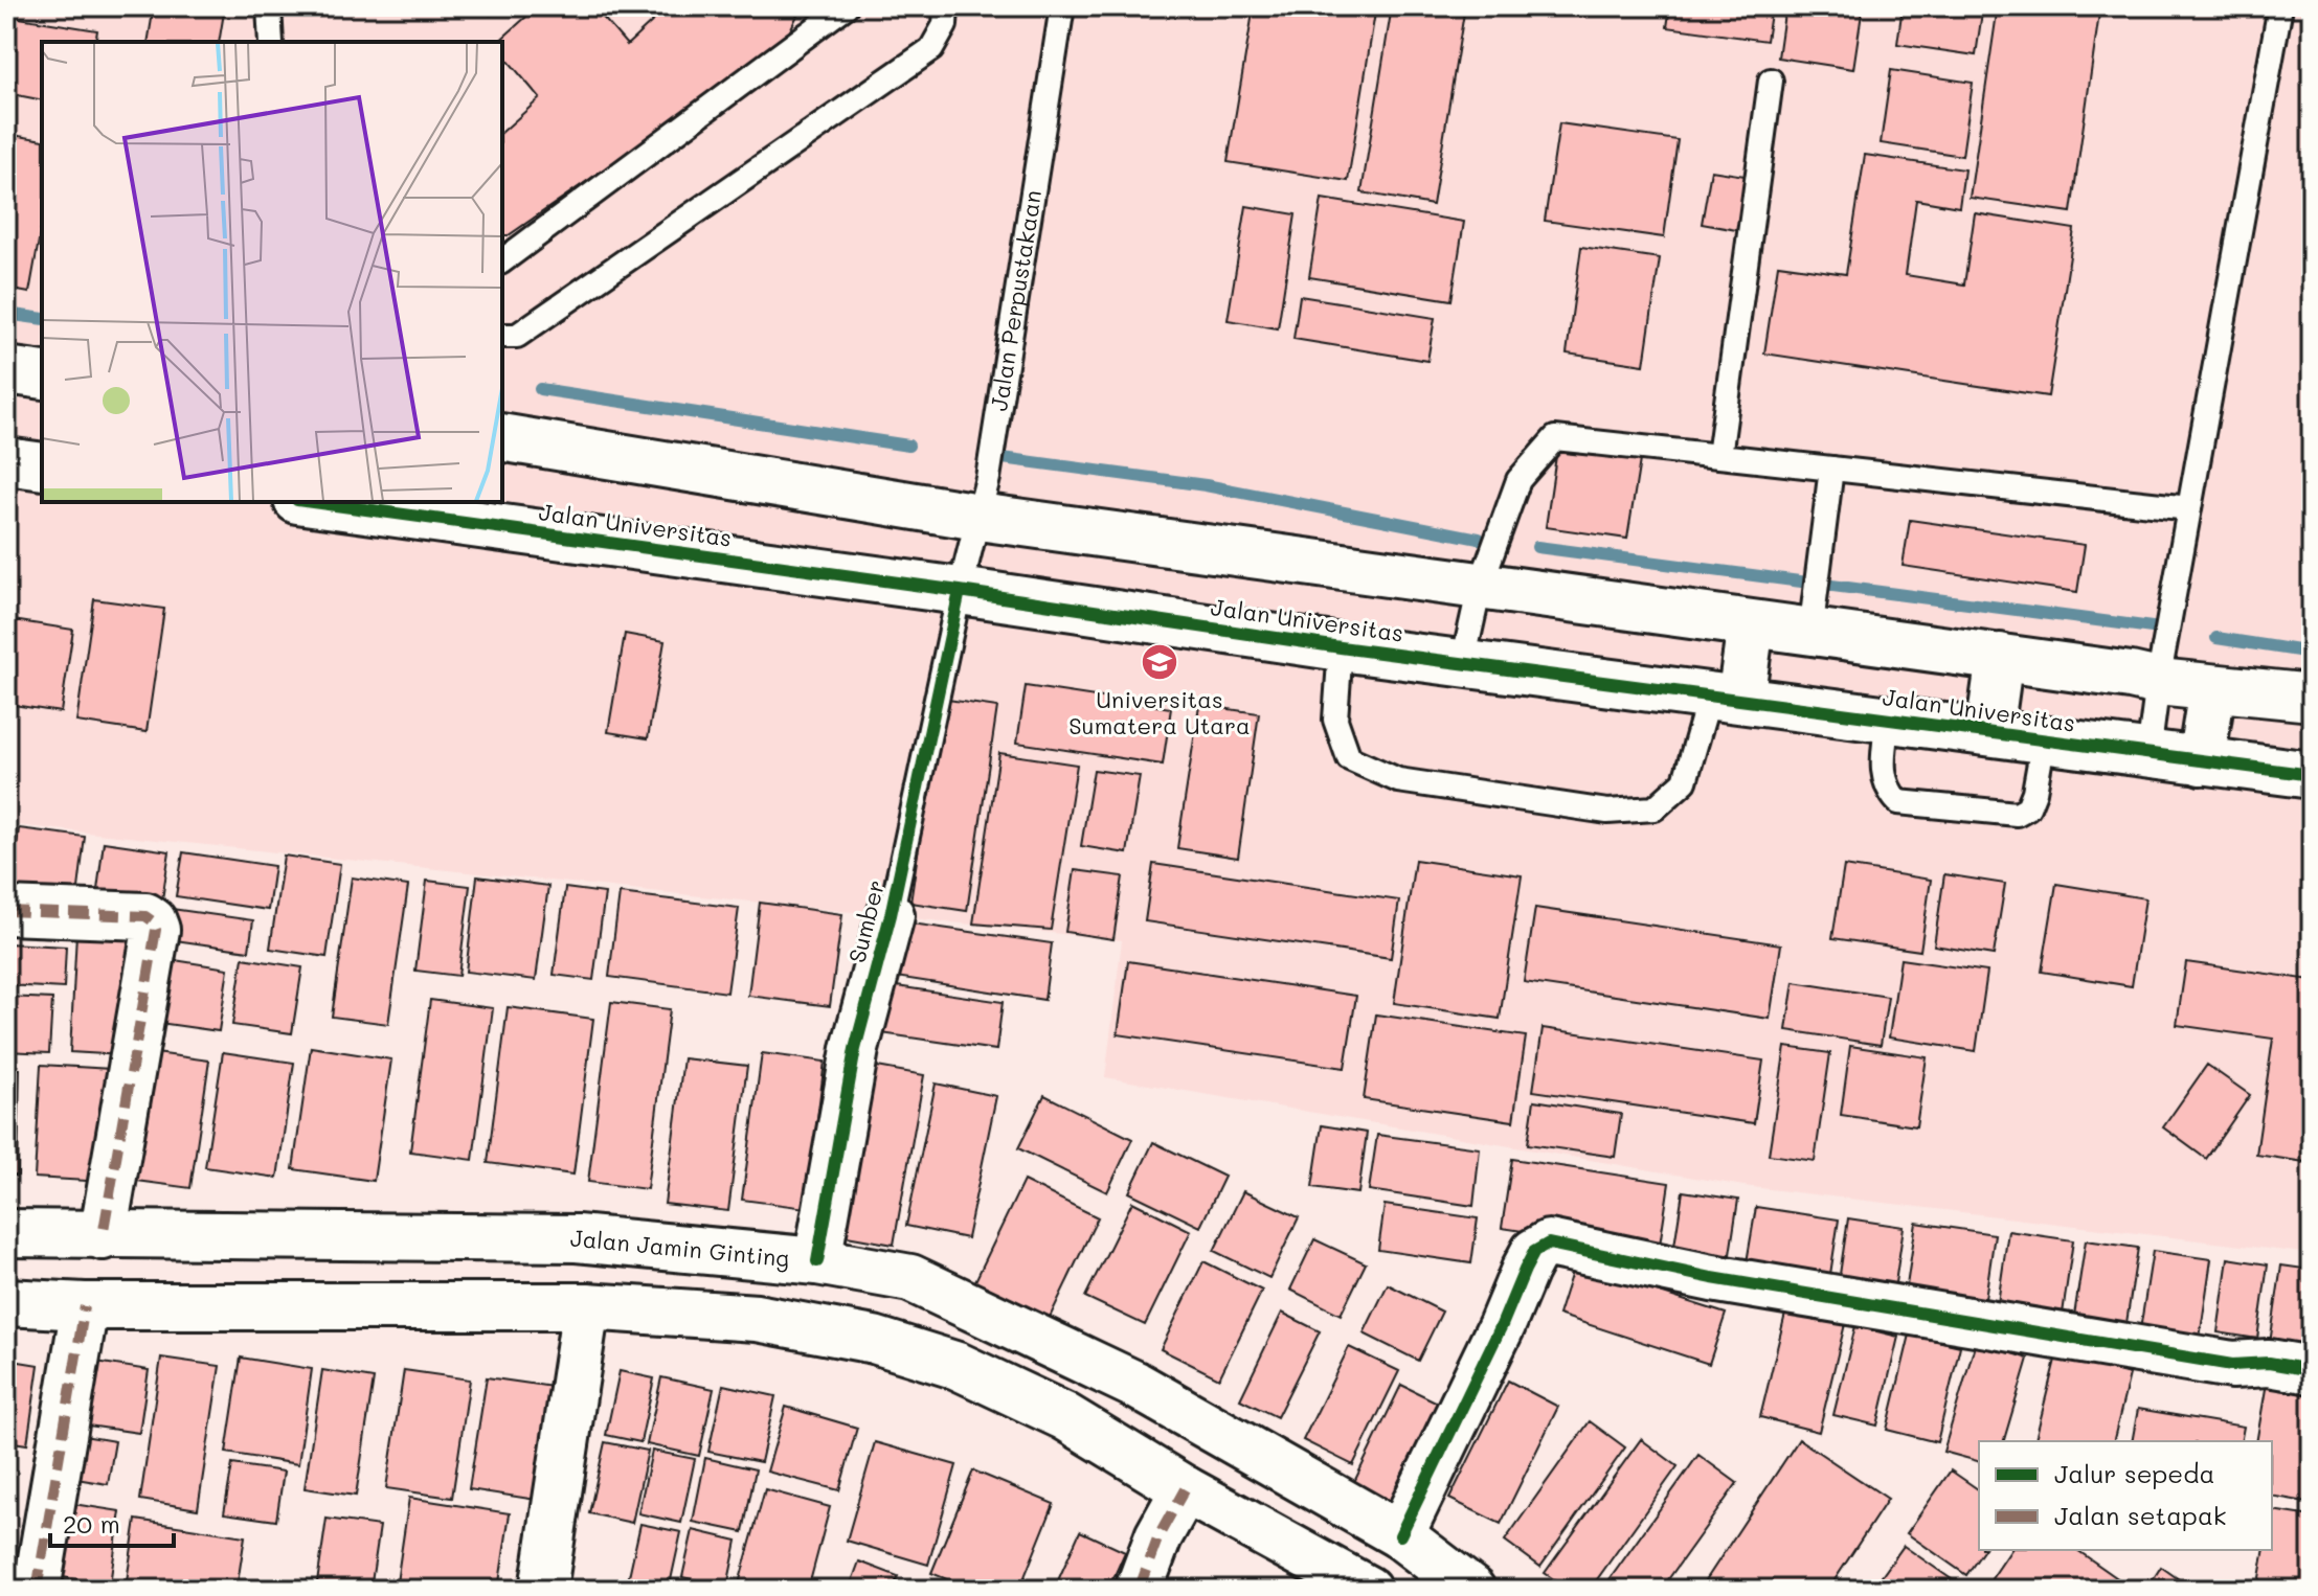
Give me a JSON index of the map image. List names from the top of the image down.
{
  "streets": {
    "street": ["Jalan Universitas", "Sumber", "Jalan Jamin Ginting"],
    "lane": ["Jalan Perpustakaan"]
  },
  "crossings": [
    ["Jalan Perpustakaan", "Jalan Universitas"],
    ["Jalan Perpustakaan", "Sumber"],
    ["Jalan Universitas", "Sumber"],
    ["Sumber", "Jalan Jamin Ginting"]
  ],
  "places": {
    "school or university": ["Universitas Sumatera Utara"]
  },
  "legend": ["Jalur sepeda", "Jalan setapak"],
  "scale_bar": "20 m"
}
